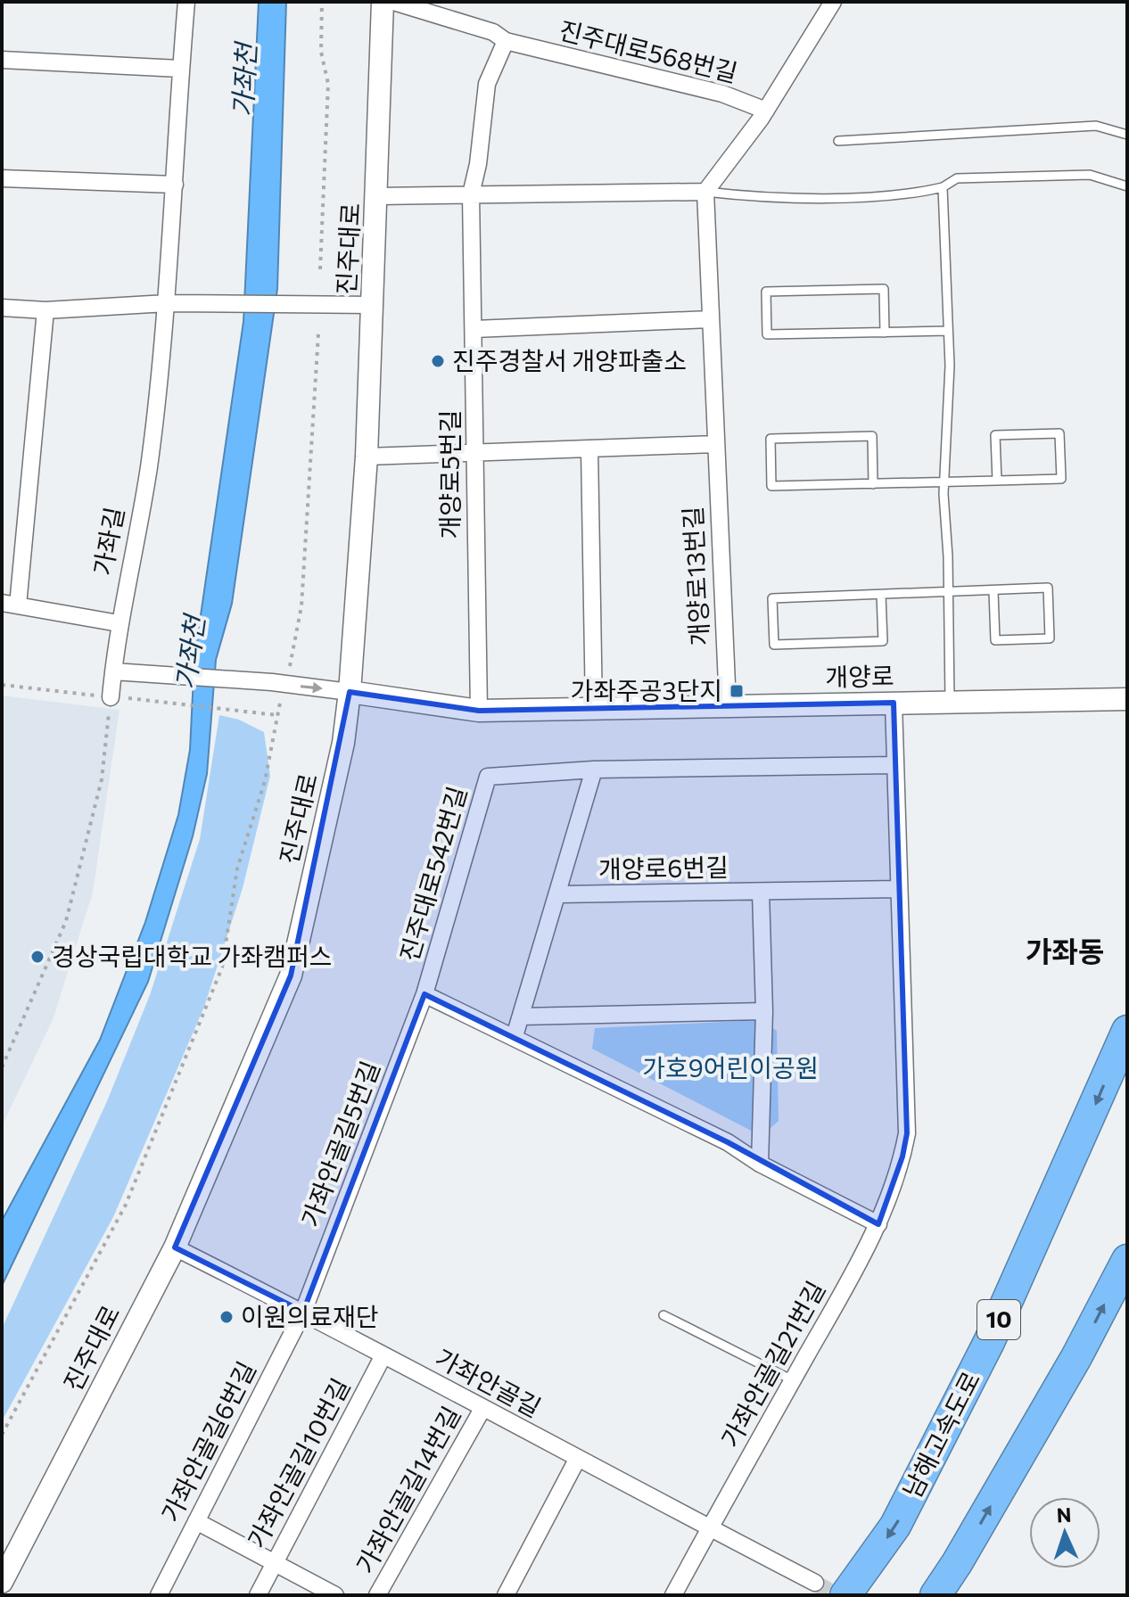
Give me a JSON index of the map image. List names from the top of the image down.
{
  "streets": {
    "highway": ["10", "남해고속도로"],
    "street": [
      "진주대로568번길",
      "진주대로",
      "개양로5번길",
      "가좌길",
      "개양로13번길",
      "개양로",
      "개양로6번길",
      "진주대로542번길",
      "가좌안골길5번길",
      "가좌안골길21번길",
      "가좌안골길",
      "가좌안골길6번길",
      "가좌안골길10번길",
      "가좌안골길14번길"
    ]
  },
  "crossings": [
    ["진주대로", "개양로"],
    ["진주대로", "가좌안골길"],
    ["개양로5번길", "개양로"],
    ["개양로13번길", "개양로"],
    ["개양로6번길", "진주대로542번길"],
    ["진주대로542번길", "가좌안골길5번길"],
    ["진주대로542번길", "가좌안골길21번길"],
    ["가좌안골길5번길", "가좌안골길"],
    ["가좌안골길5번길", "가좌안골길6번길"],
    ["가좌안골길21번길", "가좌안골길"],
    ["가좌안골길", "가좌안골길6번길"],
    ["가좌안골길", "가좌안골길10번길"],
    ["가좌안골길", "가좌안골길14번길"]
  ],
  "districts": ["가좌동"],
  "water": ["가좌천"],
  "parks": ["가호9어린이공원"],
  "places": {
    "other": ["진주경찰서 개양파출소", "경상국립대학교 가좌캠퍼스", "이원의료재단"],
    "transit": ["가좌주공3단지"]
  },
  "north": "top"
}
